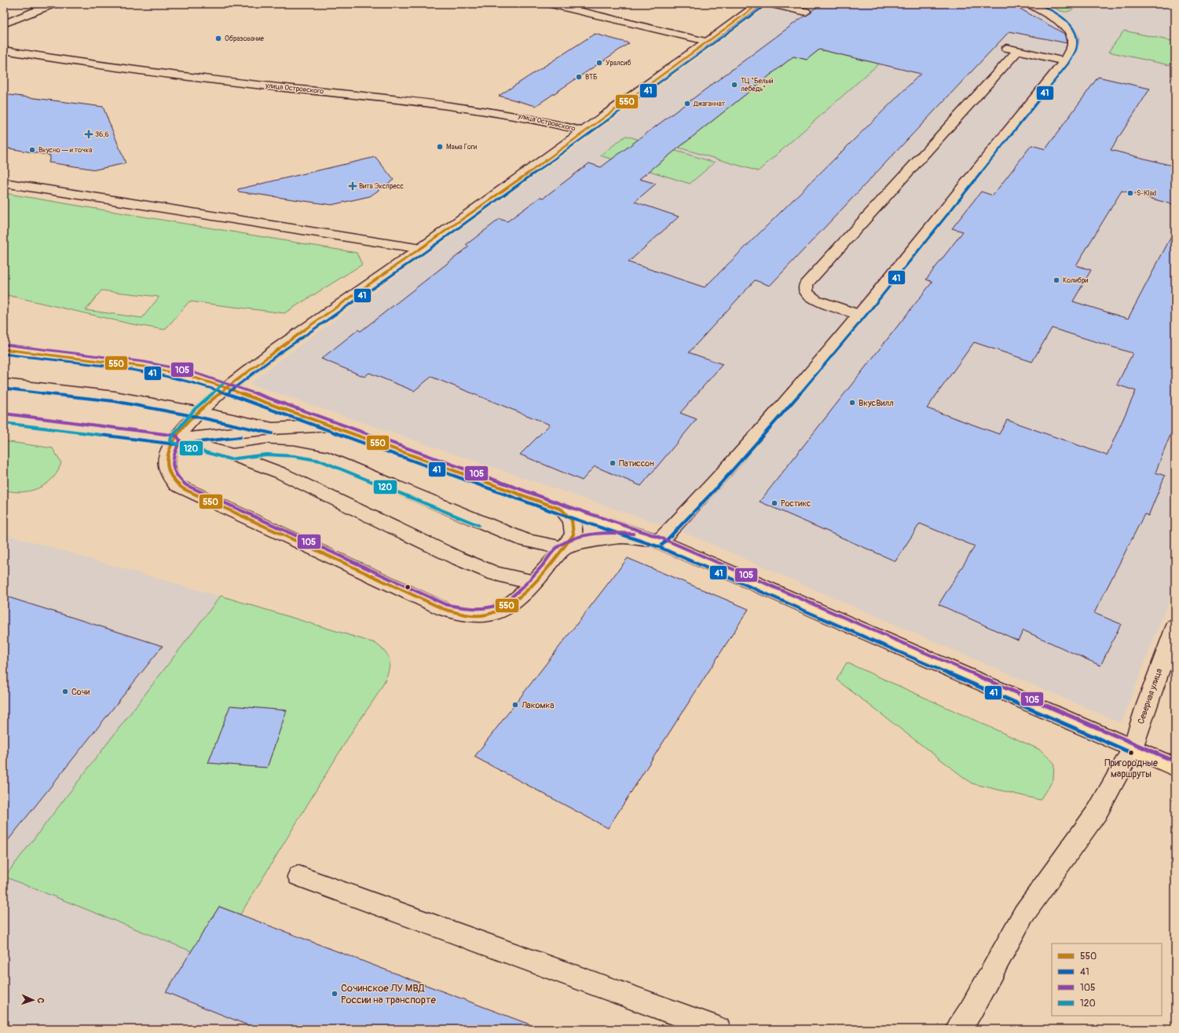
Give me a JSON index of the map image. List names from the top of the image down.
{
  "streets": {
    "street": ["улица Островского", "Северная улица"]
  },
  "places": {
    "other": [
      "Образование",
      "Уралсиб",
      "ВТБ",
      "ТЦ \"Белый лебедь\"",
      "Джаганнат",
      "Мама Гоги",
      "Вкусно — и точка",
      "S-Klad",
      "Колибри",
      "ВкусВилл",
      "Патиссон",
      "Ростикс",
      "Сочи",
      "Лакомка",
      "Пригородные маршруты",
      "Сочинское ЛУ МВД России на транспорте"
    ],
    "health": ["36,6", "Вита Экспресс"]
  },
  "lines": [
    "transit line 550",
    "transit line 41",
    "transit line 105",
    "transit line 120"
  ],
  "legend": [
    "550",
    "41",
    "105",
    "120"
  ],
  "north": "right"
}
